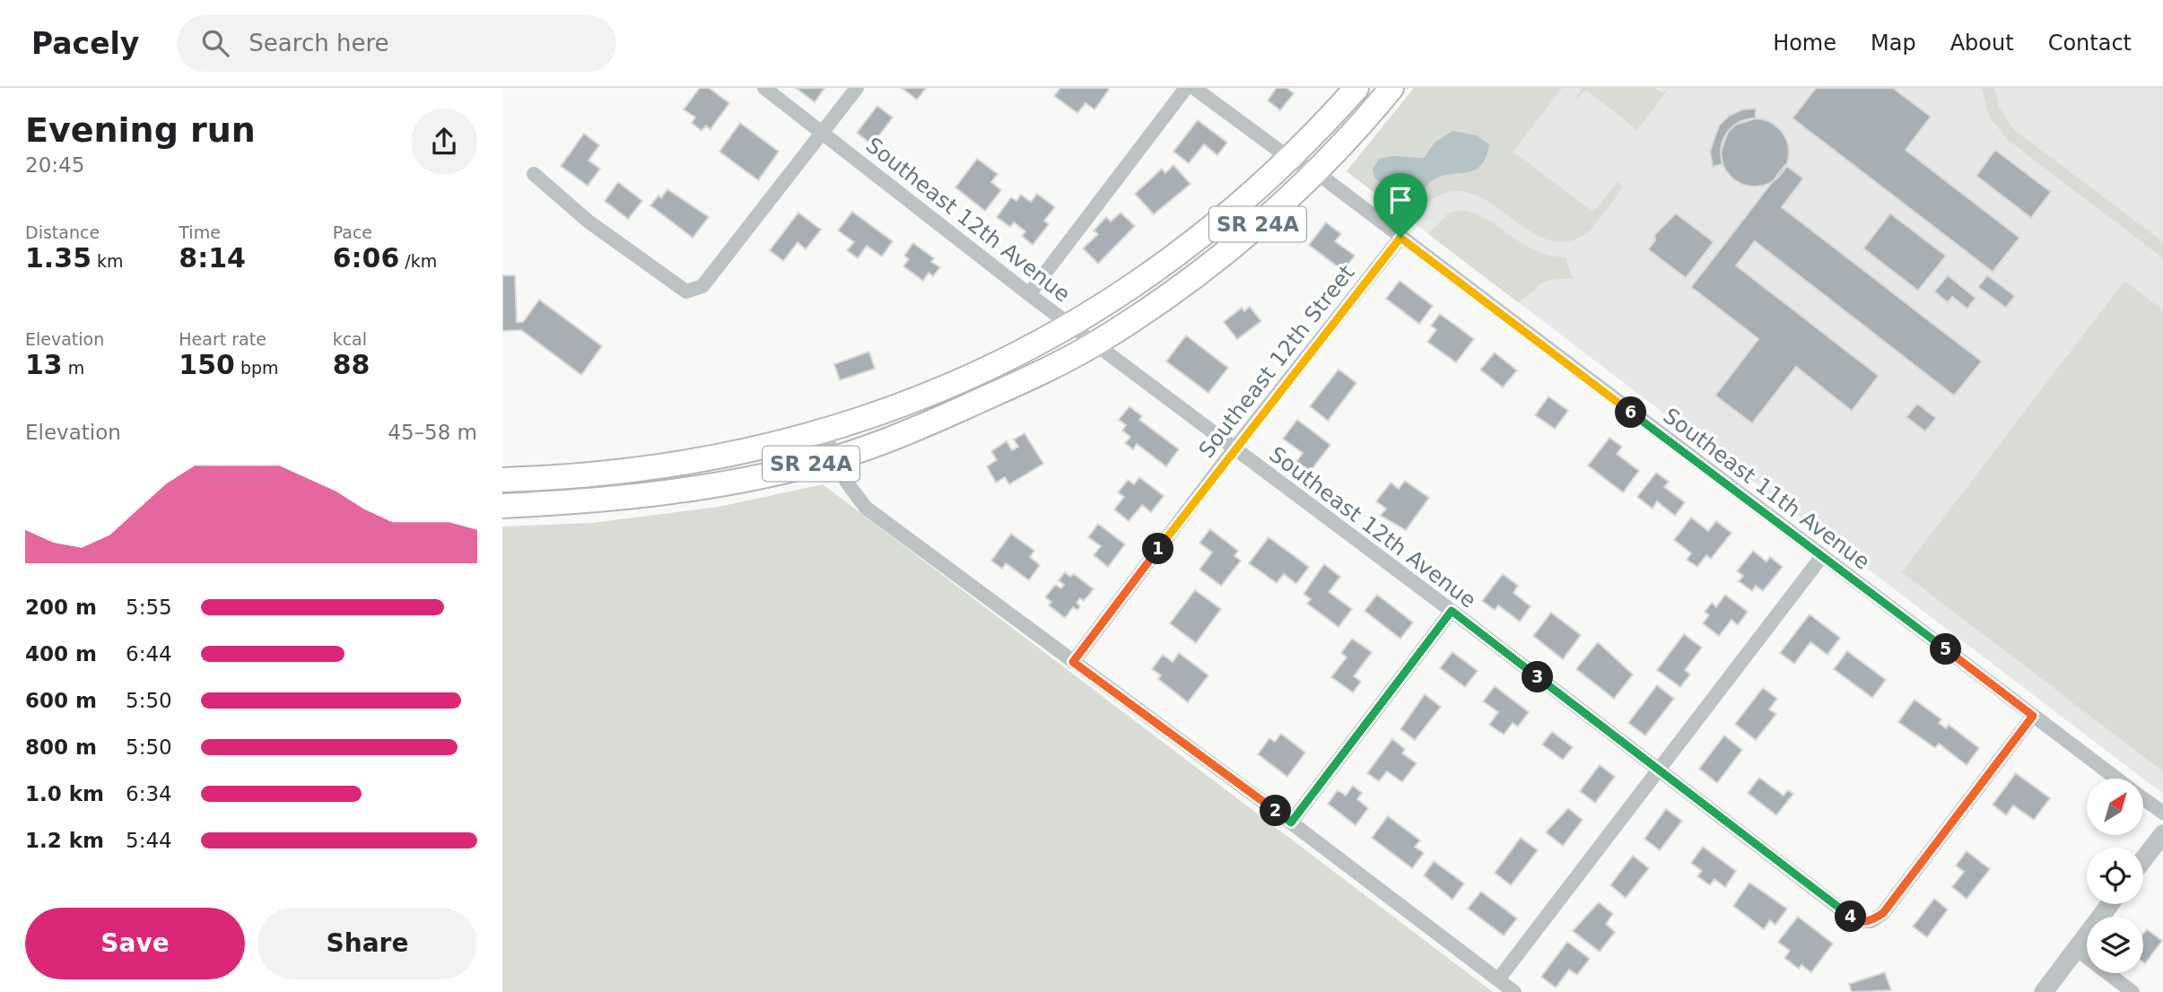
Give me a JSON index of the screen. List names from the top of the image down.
{
  "streets": {
    "highway": ["SR 24A"],
    "street": ["Southeast 12th Avenue", "Southeast 12th Street", "Southeast 11th Avenue"]
  },
  "crossings": [
    ["Southeast 12th Avenue", "SR 24A"],
    ["Southeast 12th Avenue", "Southeast 12th Street"],
    ["Southeast 12th Avenue", "Southeast 11th Avenue"],
    ["SR 24A", "Southeast 11th Avenue"],
    ["Southeast 12th Street", "Southeast 11th Avenue"]
  ],
  "north": "top right",
  "page": {
    "header": "Pacely",
    "search": "Search here",
    "nav": [
      "Home",
      "Map",
      "About",
      "Contact"
    ],
    "heading": ["Evening run", "20:45"],
    "stats": [
      ["Distance", "1.35 km"],
      ["Time", "8:14"],
      ["Pace", "6:06 /km"],
      ["Elevation", "13 m"],
      ["Heart rate", "150 bpm"],
      ["kcal", "88"]
    ],
    "pins": [
      "6",
      "1",
      "5",
      "3",
      "2",
      "4"
    ],
    "chart": ["Elevation", "45–58 m"],
    "list": [
      {
        "name": "200 m",
        "note": "5:55"
      },
      {
        "name": "400 m",
        "note": "6:44"
      },
      {
        "name": "600 m",
        "note": "5:50"
      },
      {
        "name": "800 m",
        "note": "5:50"
      },
      {
        "name": "1.0 km",
        "note": "6:34"
      },
      {
        "name": "1.2 km",
        "note": "5:44"
      }
    ],
    "buttons": ["Save", "Share"]
  }
}
